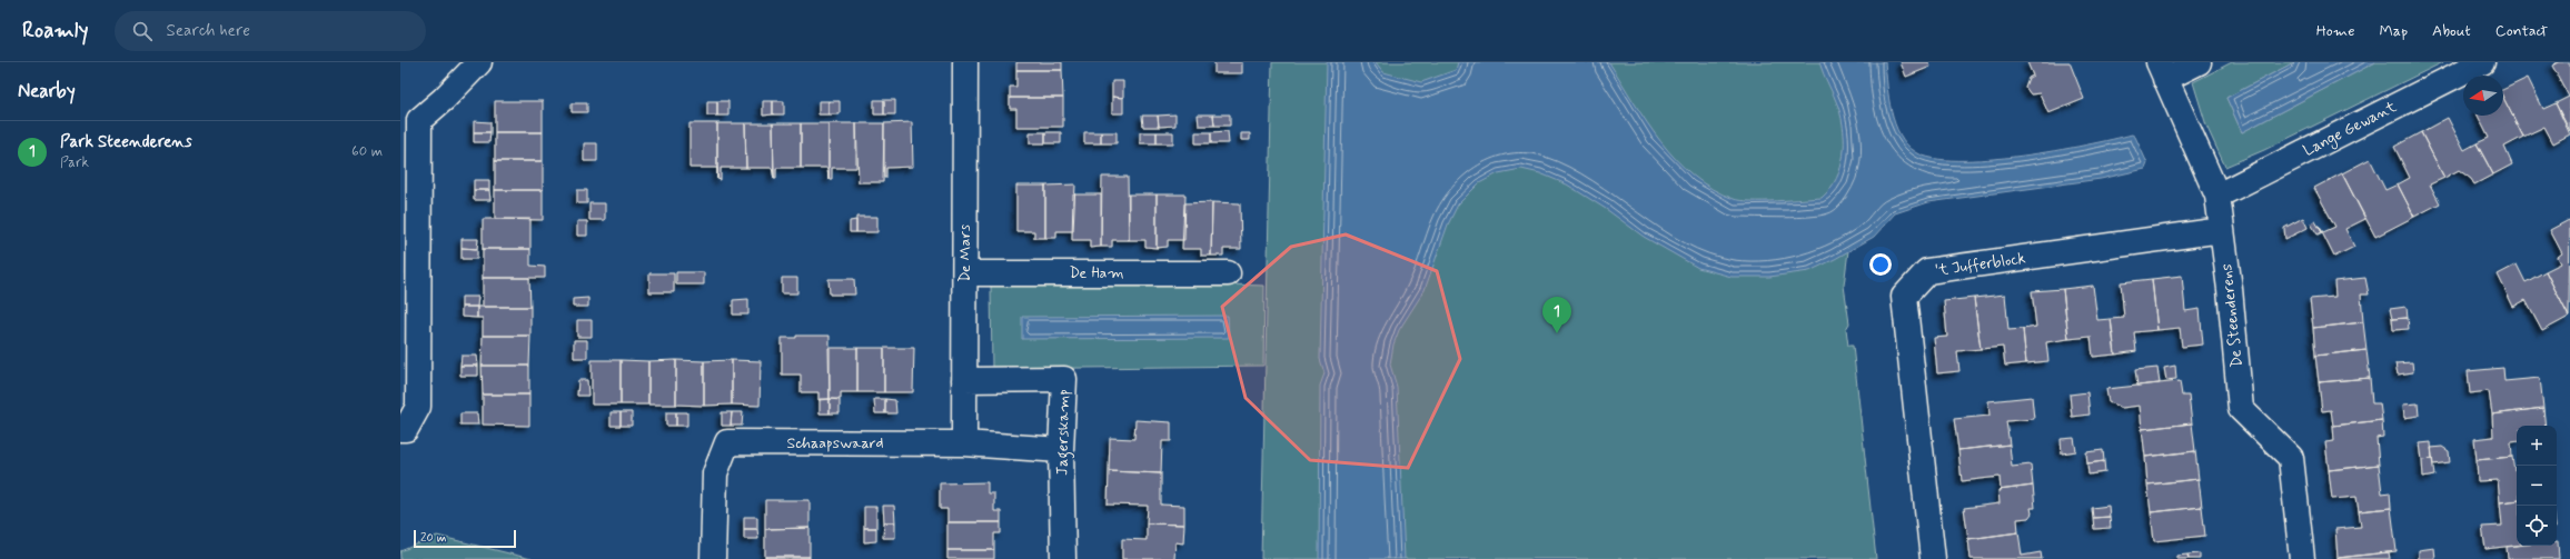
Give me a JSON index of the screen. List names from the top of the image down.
{
  "streets": {
    "street": [
      "Lange Gewant",
      "De Mars",
      "'t Jufferblock",
      "De Ham",
      "De Steenderens",
      "Jagerskamp",
      "Schaapswaard"
    ]
  },
  "crossings": [
    ["Lange Gewant", "De Steenderens"],
    ["De Mars", "De Ham"],
    ["De Mars", "Jagerskamp"],
    ["De Mars", "Schaapswaard"],
    ["'t Jufferblock", "De Steenderens"],
    ["Jagerskamp", "Schaapswaard"]
  ],
  "scale_bar": "20 m",
  "north": "left",
  "page": {
    "header": "Roamly",
    "search": "Search here",
    "nav": [
      "Home",
      "Map",
      "About",
      "Contact"
    ],
    "heading": "Nearby",
    "list": [
      {
        "mark": "1",
        "name": "Park Steenderens",
        "note": "Park",
        "value": "60 m"
      }
    ],
    "pins": "1",
    "map_buttons": ["+", "−"],
    "scale": "20 m"
  }
}
